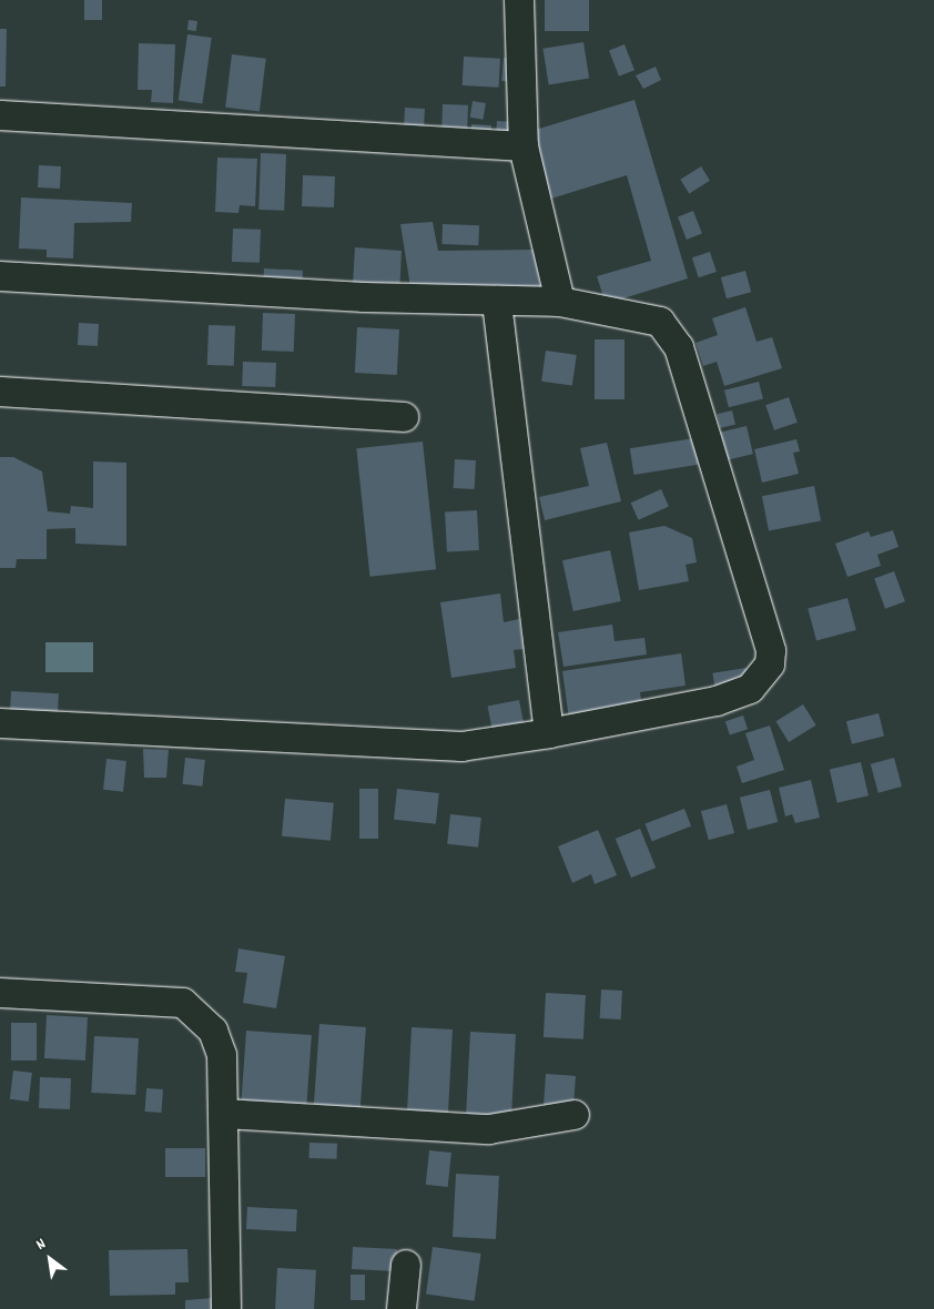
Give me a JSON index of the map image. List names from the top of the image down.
{
  "north": "top left"
}
